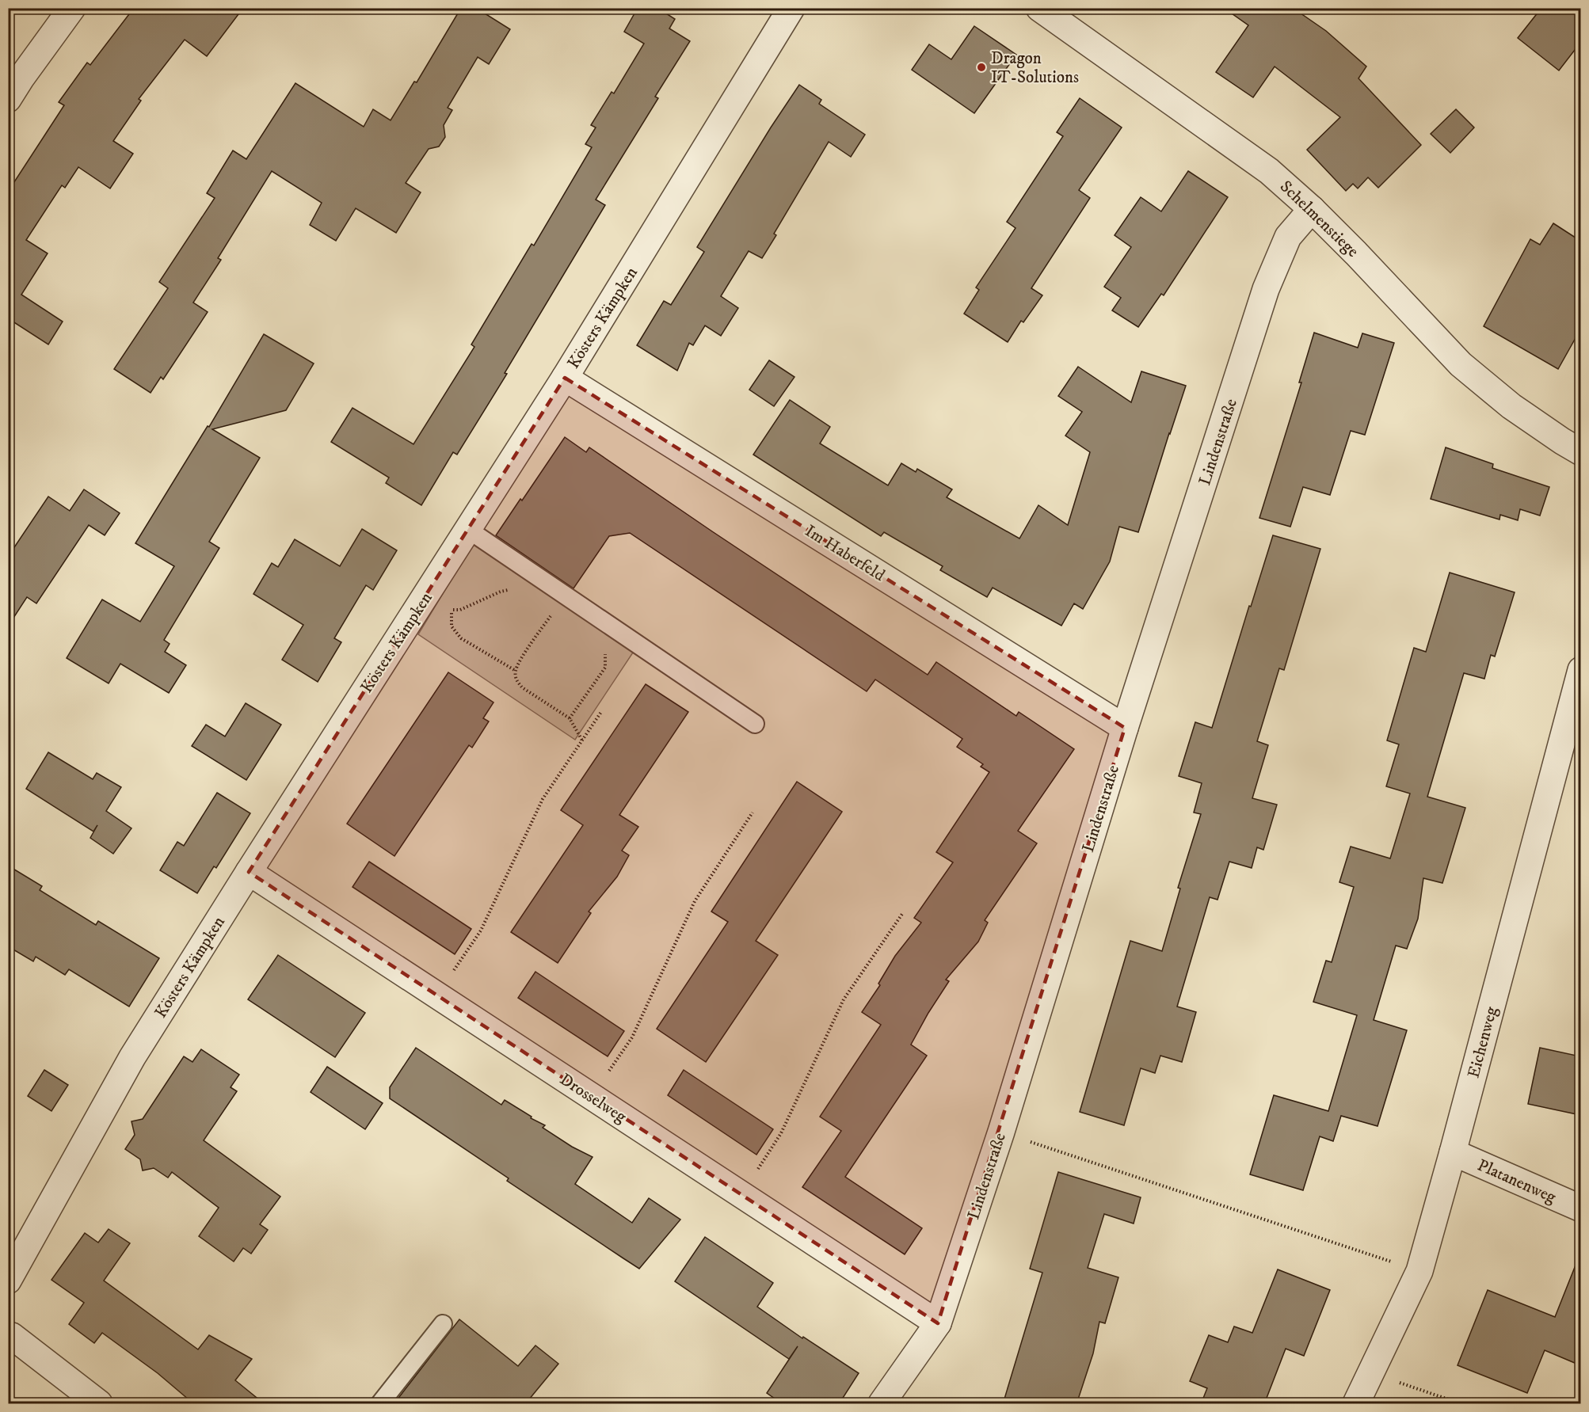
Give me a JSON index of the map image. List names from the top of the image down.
{
  "streets": {
    "street": [
      "Schelmenstiege",
      "Kösters Kämpken",
      "Lindenstraße",
      "Im Haberfeld",
      "Eichenweg",
      "Drosselweg",
      "Platanenweg"
    ]
  },
  "crossings": [
    ["Schelmenstiege", "Lindenstraße"],
    ["Kösters Kämpken", "Im Haberfeld"],
    ["Kösters Kämpken", "Drosselweg"],
    ["Lindenstraße", "Im Haberfeld"],
    ["Lindenstraße", "Drosselweg"],
    ["Eichenweg", "Platanenweg"]
  ],
  "places": ["Dragon IT-Solutions"]
}
